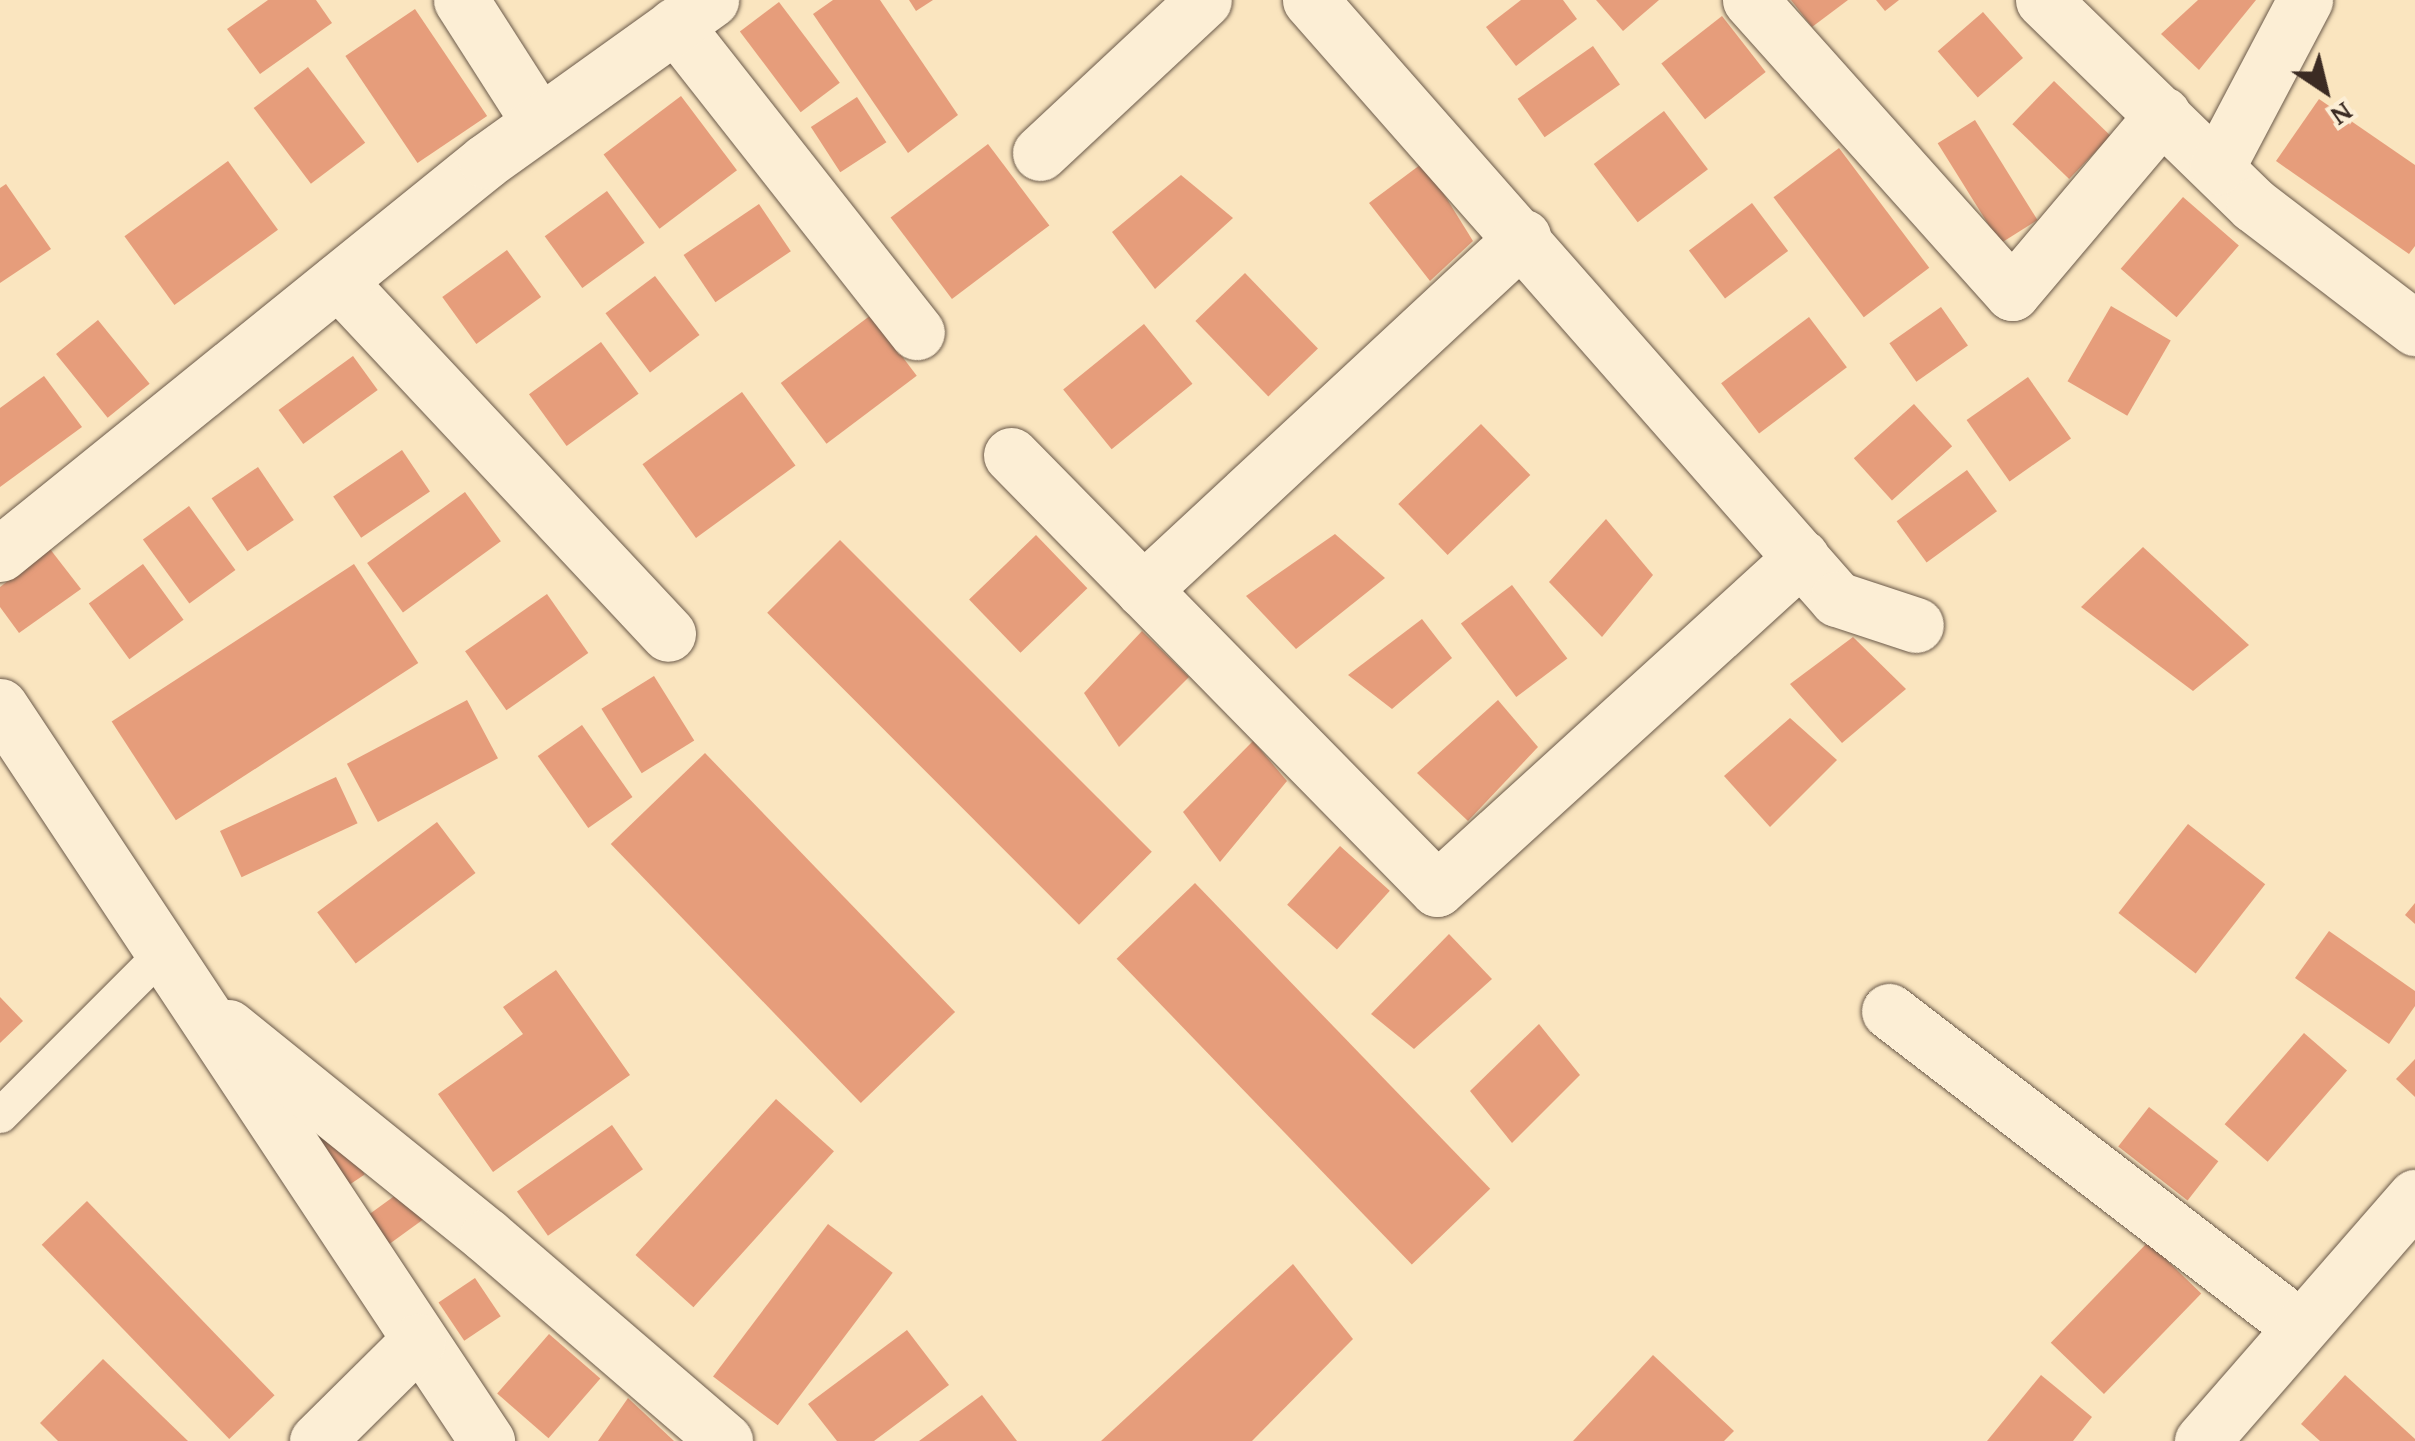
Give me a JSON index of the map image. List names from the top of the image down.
{
  "north": "bottom right"
}
